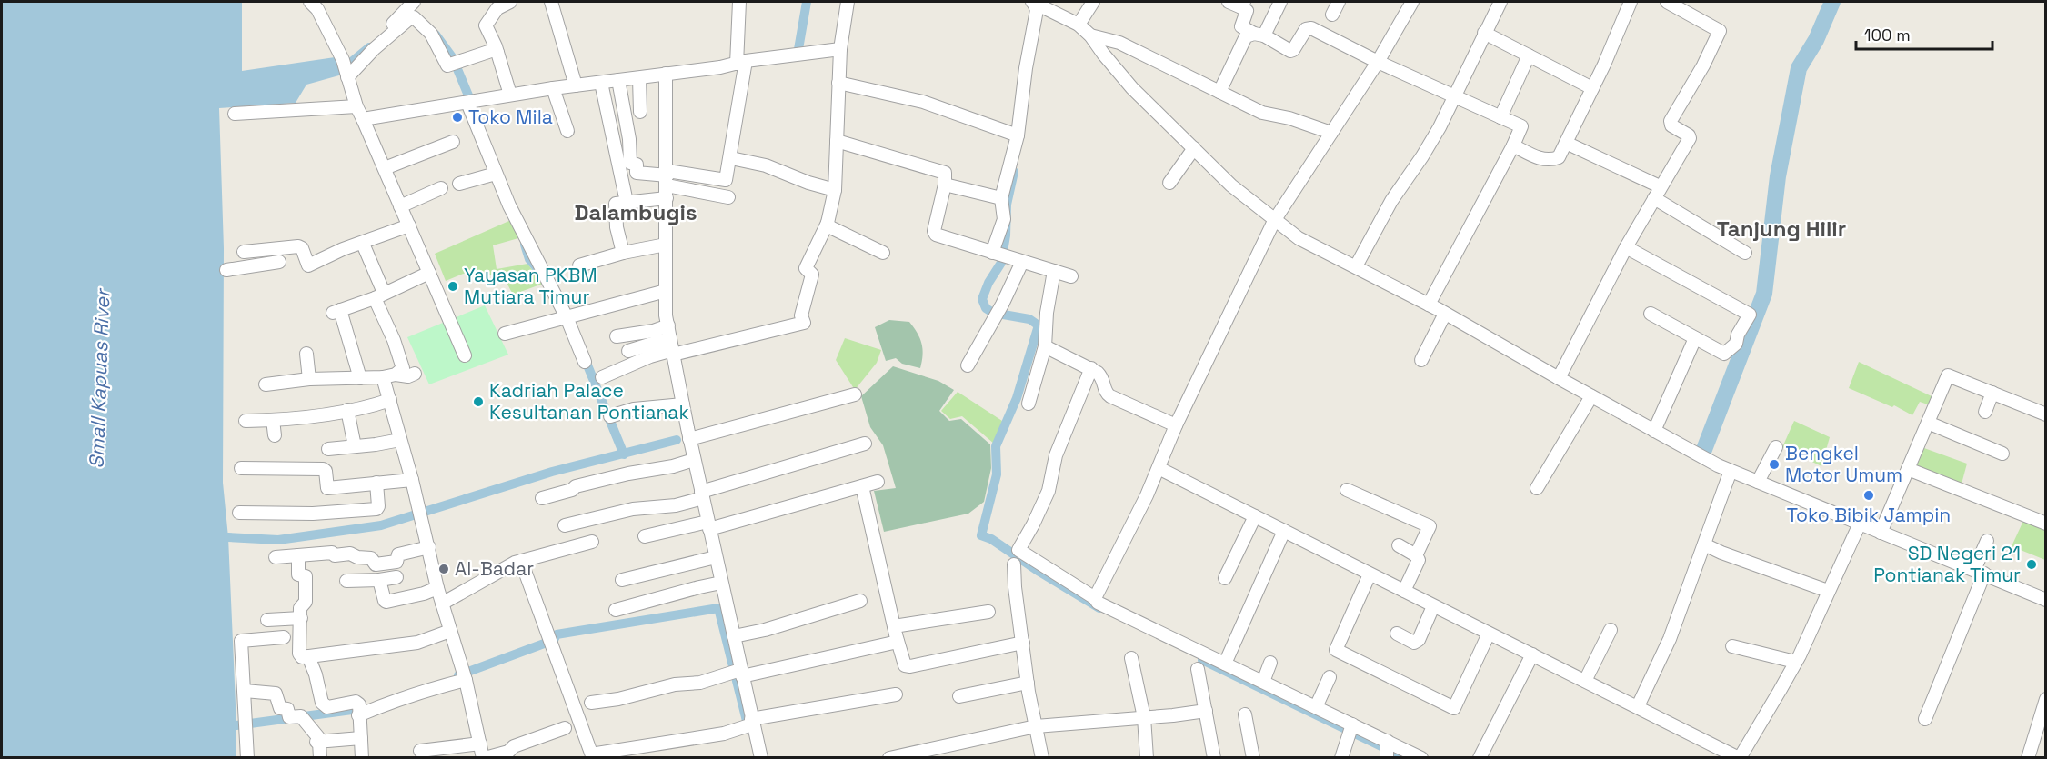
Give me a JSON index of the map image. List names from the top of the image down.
{
  "districts": ["Dalambugis", "Tanjung Hilir"],
  "water": ["Small Kapuas River"],
  "places": [
    "Toko Mila",
    "Yayasan PKBM Mutiara Timur",
    "Kadriah Palace Kesultanan Pontianak",
    "Bengkel Motor Umum",
    "Toko Bibik Jampin",
    "SD Negeri 21 Pontianak Timur",
    "Al-Badar"
  ],
  "scale_bar": "100 m"
}
